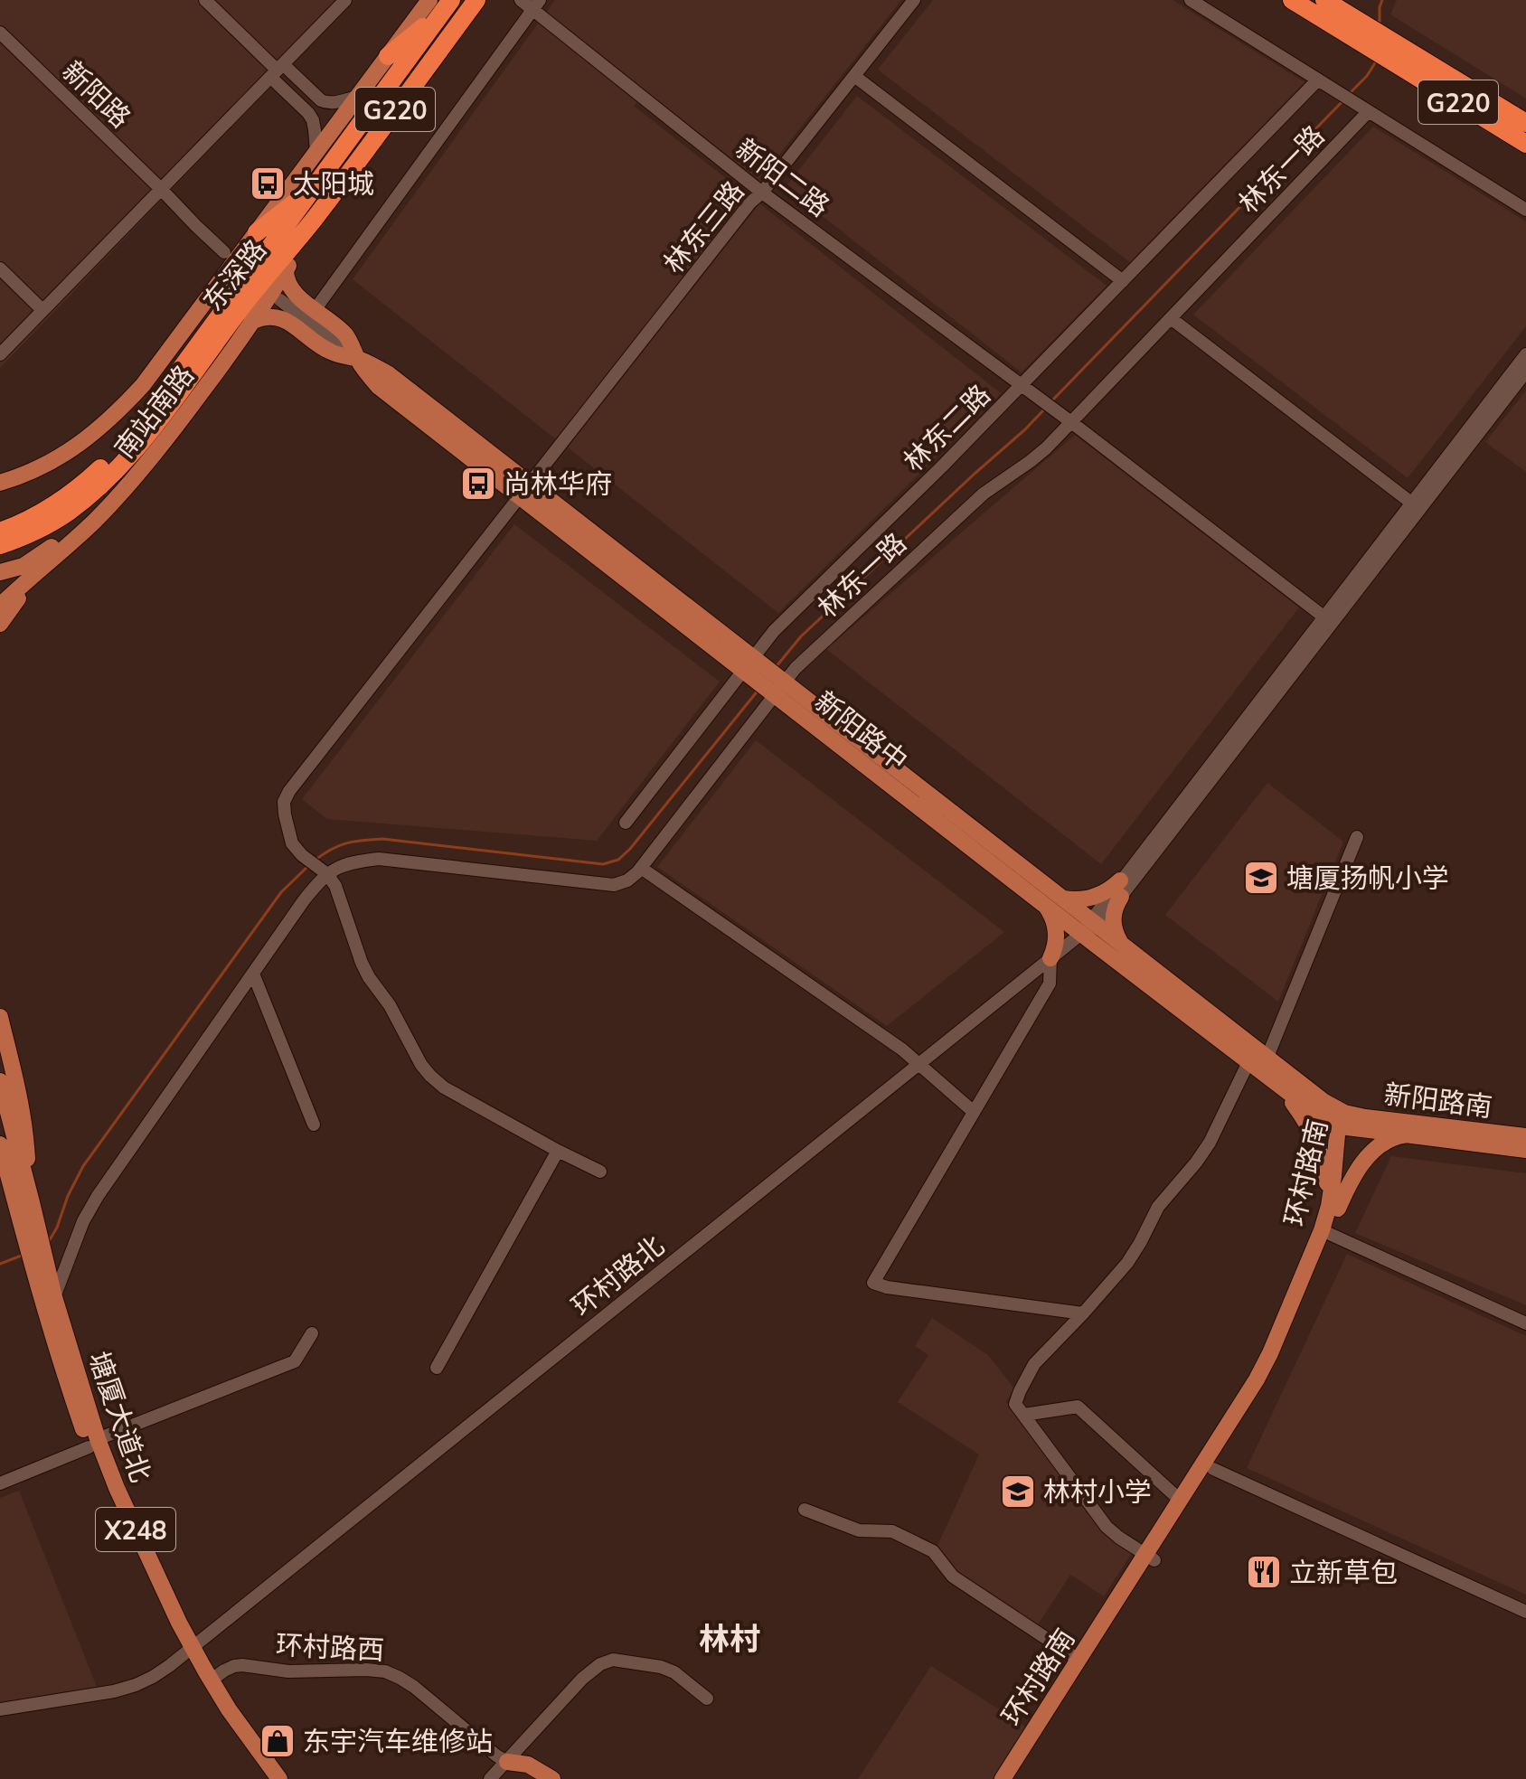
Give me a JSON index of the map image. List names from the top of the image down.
{
  "streets": {
    "highway": ["G220", "东深路"],
    "main road": [
      "南站南路",
      "新阳路中",
      "新阳路南",
      "环村路南",
      "塘厦大道北",
      "X248",
      "环村路西"
    ],
    "street": [
      "新阳路",
      "林东一路",
      "新阳二路",
      "林东三路",
      "林东二路",
      "环村路北"
    ]
  },
  "crossings": [
    ["林东一路", "新阳二路"],
    ["林东一路", "林东三路"],
    ["林东一路", "新阳路中"],
    ["新阳二路", "林东三路"],
    ["新阳二路", "林东二路"],
    ["林东三路", "新阳路中"],
    ["东深路", "南站南路"],
    ["林东二路", "新阳路中"],
    ["新阳路中", "新阳路南"],
    ["新阳路中", "环村路南"],
    ["新阳路中", "环村路北"],
    ["新阳路南", "环村路南"],
    ["环村路北", "塘厦大道北"],
    ["塘厦大道北", "环村路西"]
  ],
  "districts": ["林村"],
  "places": {
    "bus stop": ["太阳城", "尚林华府"],
    "school or university": ["塘厦扬帆小学", "林村小学"],
    "restaurant": ["立新草包"],
    "shop": ["东宇汽车维修站"]
  }
}
